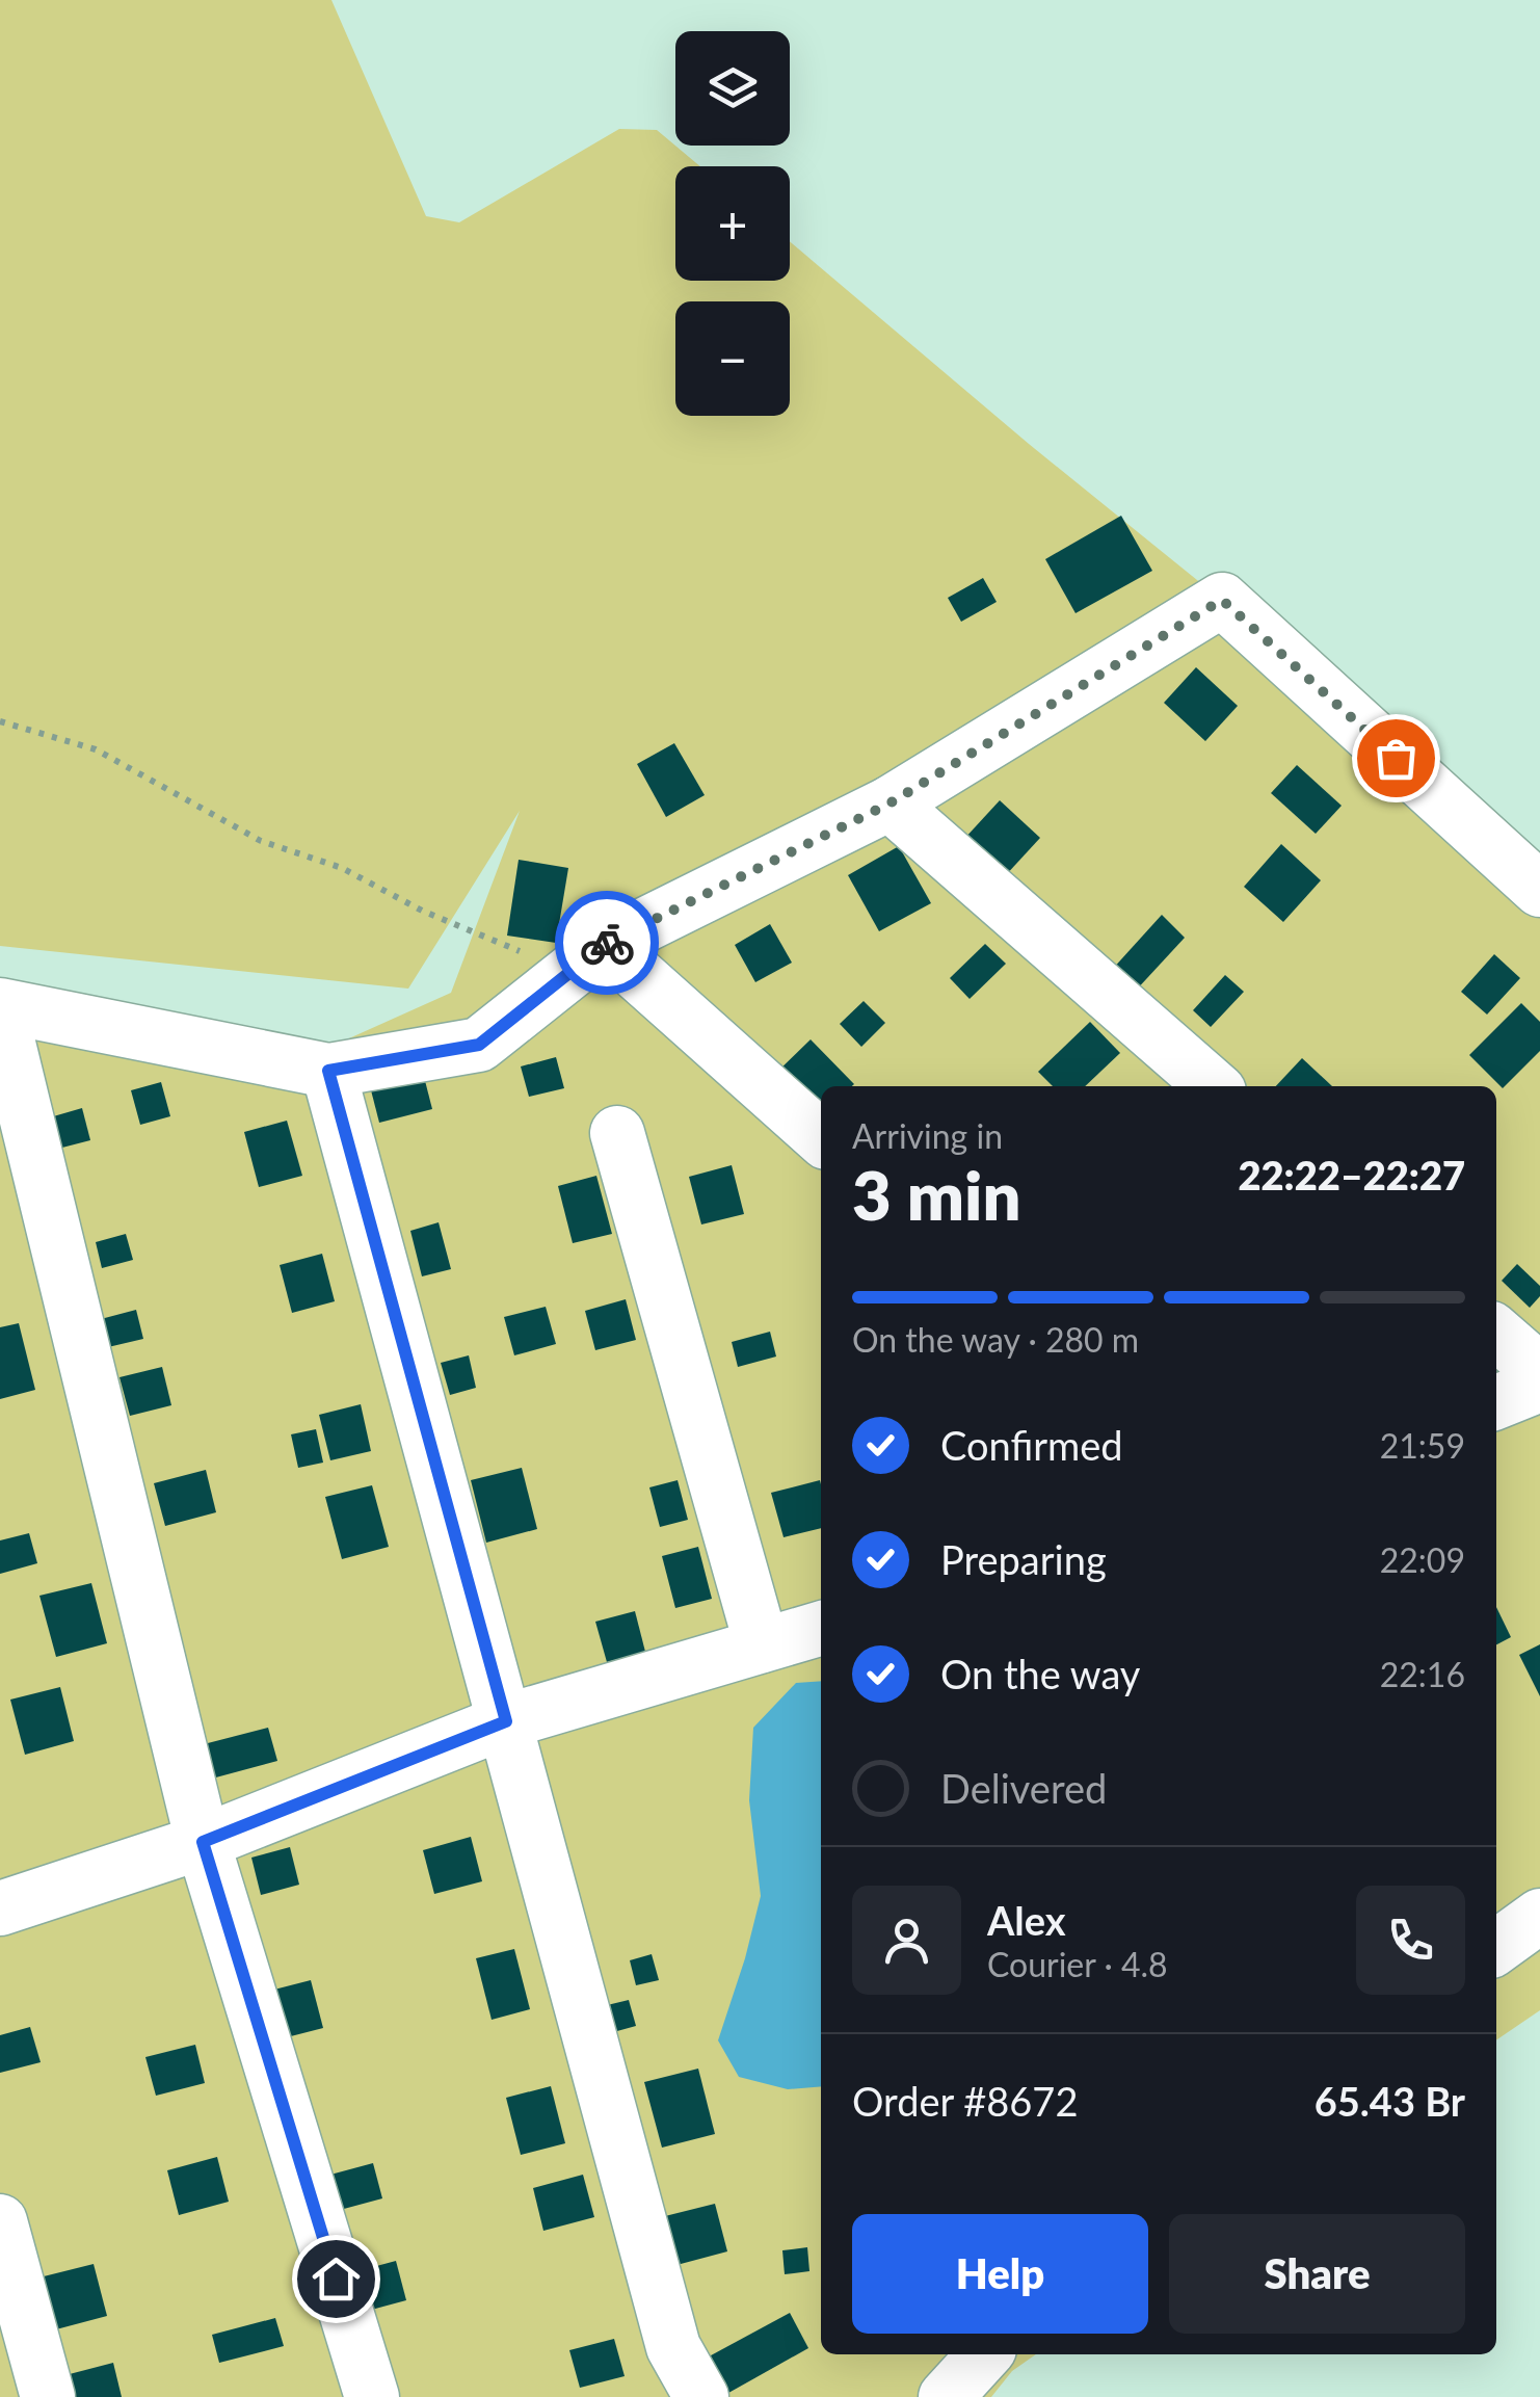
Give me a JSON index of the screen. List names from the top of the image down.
{
  "page": {
    "map_buttons": ["+", "−"],
    "heading": ["3 min", "Arriving in", "22:22–22:27"],
    "panel": [
      "Alex",
      "Courier · 4.8",
      "Order #8672",
      "65.43 Br"
    ],
    "bar": "On the way · 280 m",
    "list": [
      ["Confirmed", "21:59"],
      ["Preparing", "22:09"],
      ["On the way", "22:16"],
      "Delivered"
    ],
    "buttons": ["Help", "Share"]
  }
}
